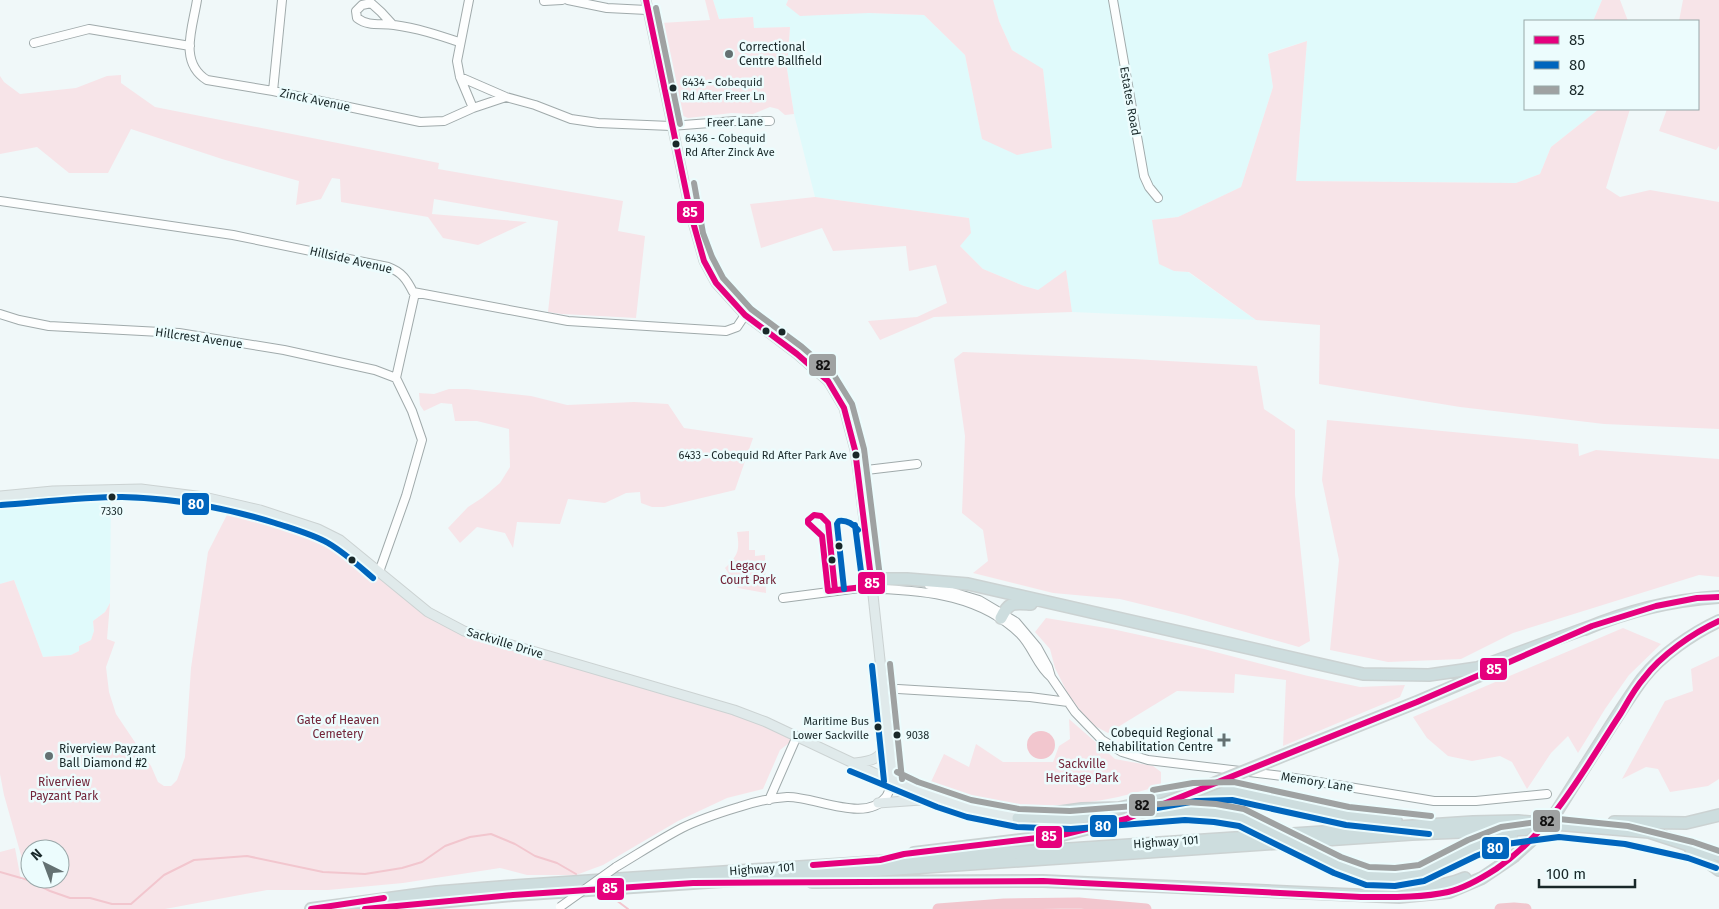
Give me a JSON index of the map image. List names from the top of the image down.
{
  "streets": {
    "highway": ["Highway 101"],
    "main road": ["Sackville Drive"],
    "street": [
      "Zinck Avenue",
      "Estates Road",
      "Freer Lane",
      "Hillside Avenue",
      "Hillcrest Avenue",
      "Memory Lane"
    ]
  },
  "parks": [
    "Legacy Court Park",
    "Gate of Heaven Cemetery",
    "Sackville Heritage Park",
    "Riverview Payzant Park"
  ],
  "places": {
    "other": [
      "Correctional Centre Ballfield",
      "6434 - Cobequid Rd After Freer Ln",
      "6436 - Cobequid Rd After Zinck Ave",
      "6433 - Cobequid Rd After Park Ave",
      "7330",
      "Maritime Bus Lower Sackville",
      "9038",
      "Riverview Payzant Ball Diamond #2"
    ],
    "health": ["Cobequid Regional Rehabilitation Centre"]
  },
  "lines": ["transit line 85", "transit line 82", "transit line 80"],
  "legend": ["85", "80", "82"],
  "scale_bar": "100 m",
  "north": "top left"
}
